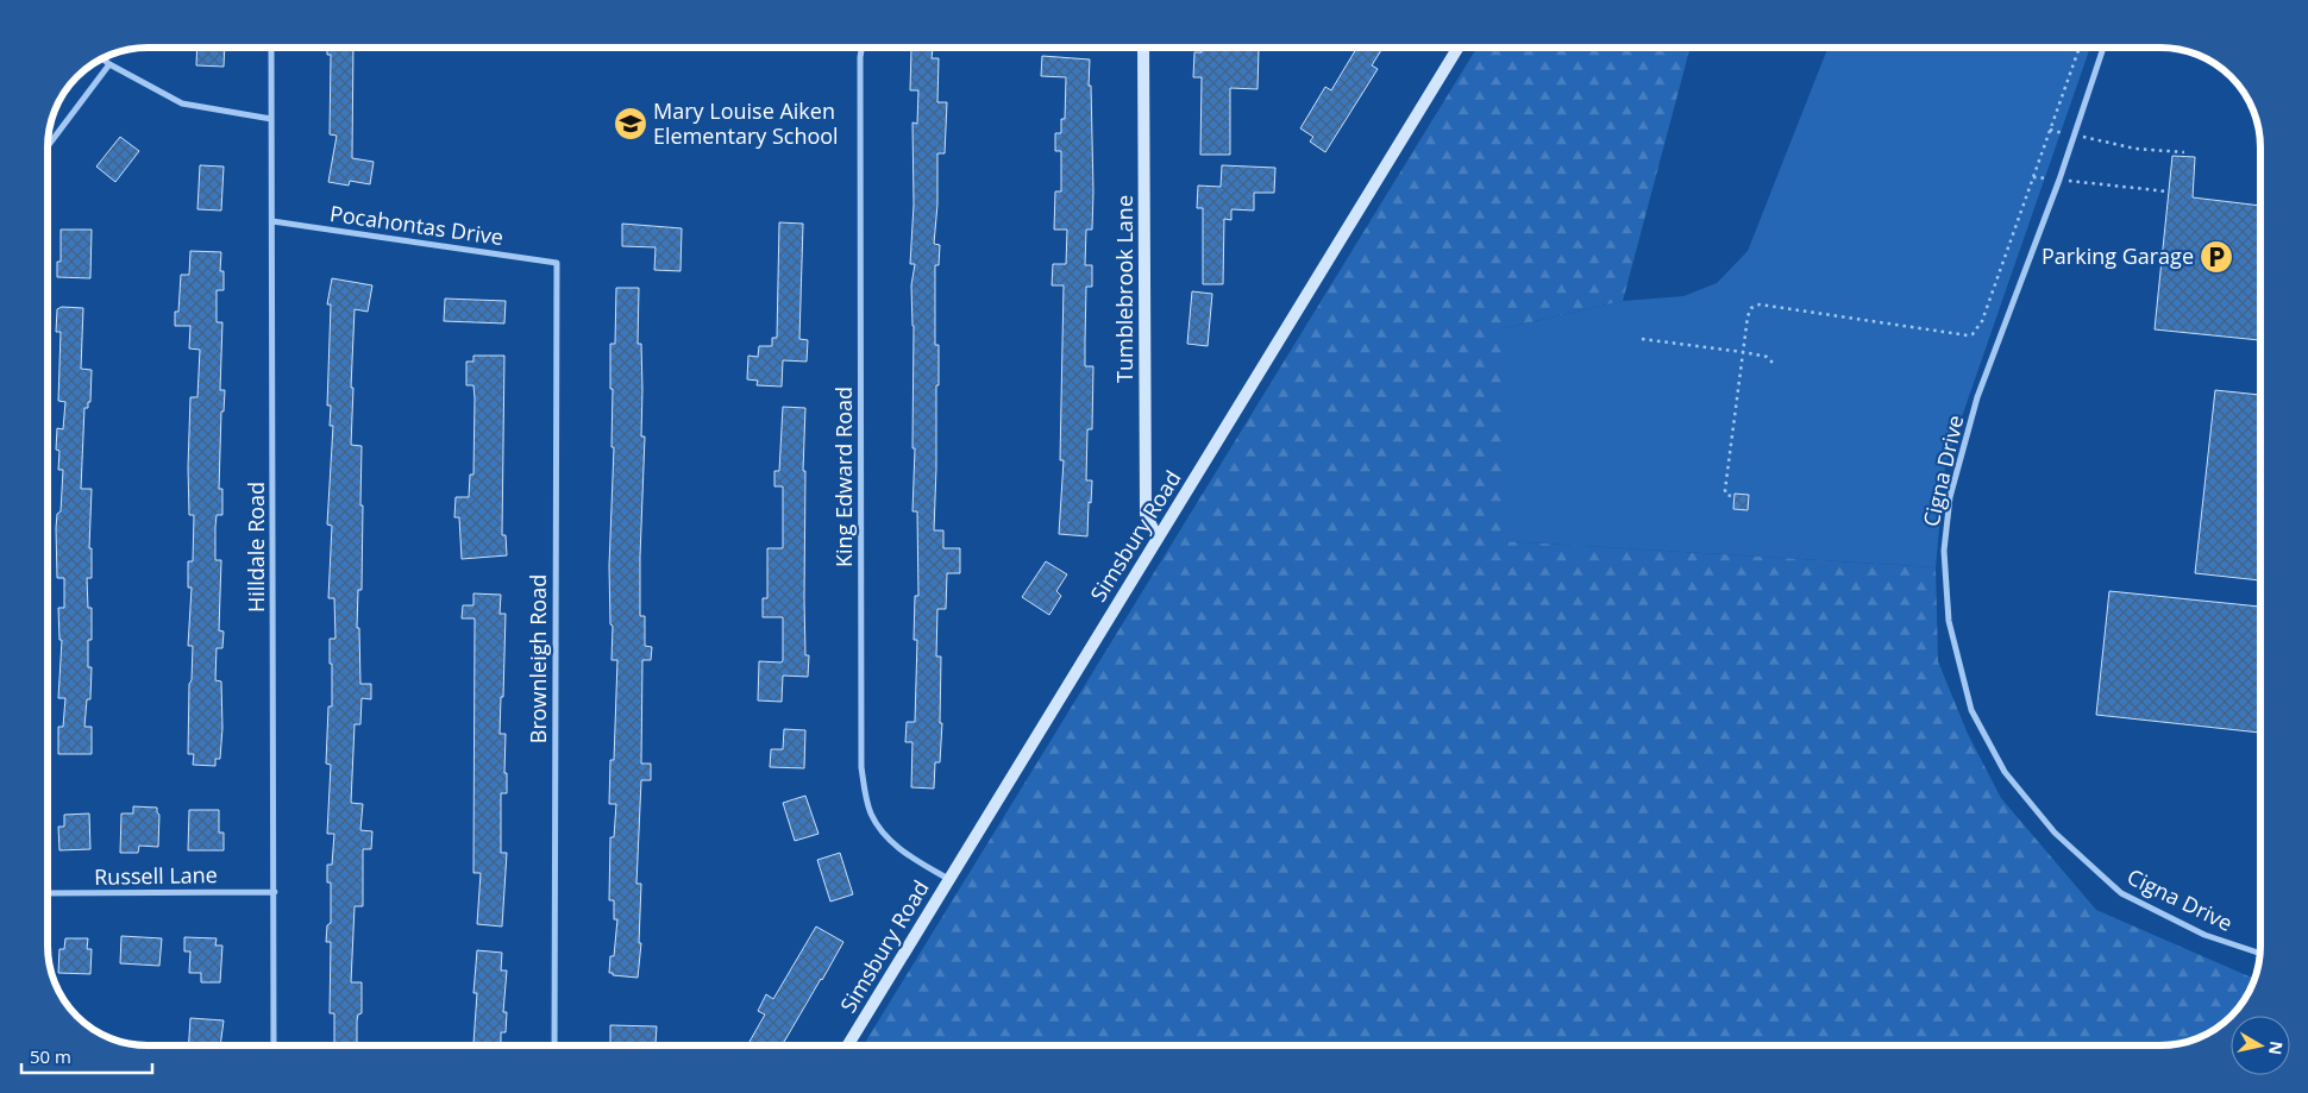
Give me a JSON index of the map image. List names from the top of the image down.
{
  "streets": {
    "main road": ["Tumblebrook Lane", "Simsbury Road"],
    "street": [
      "Pocahontas Drive",
      "Cigna Drive",
      "King Edward Road",
      "Hilldale Road",
      "Brownleigh Road",
      "Russell Lane"
    ]
  },
  "crossings": [
    ["Pocahontas Drive", "Hilldale Road"],
    ["Pocahontas Drive", "Brownleigh Road"],
    ["Tumblebrook Lane", "Simsbury Road"],
    ["King Edward Road", "Simsbury Road"],
    ["Hilldale Road", "Russell Lane"]
  ],
  "places": {
    "school or university": ["Mary Louise Aiken Elementary School"],
    "parking": ["Parking Garage"]
  },
  "scale_bar": "50 m",
  "north": "right"
}
